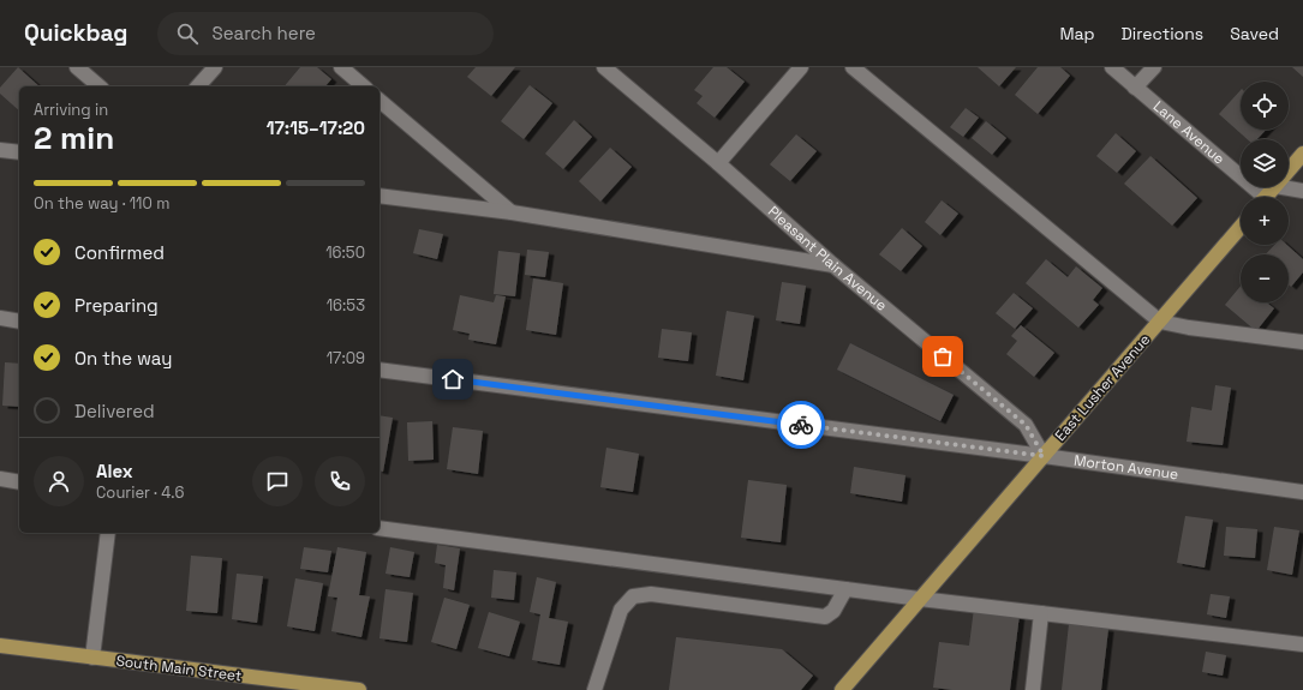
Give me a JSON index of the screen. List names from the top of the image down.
{
  "streets": {
    "main road": ["East Lusher Avenue", "South Main Street"],
    "street": ["Lane Avenue", "Pleasant Plain Avenue", "Morton Avenue"]
  },
  "crossings": [
    ["Pleasant Plain Avenue", "East Lusher Avenue"],
    ["Pleasant Plain Avenue", "Morton Avenue"],
    ["East Lusher Avenue", "Morton Avenue"]
  ],
  "page": {
    "header": "Quickbag",
    "search": "Search here",
    "nav": ["Map", "Directions", "Saved"],
    "map_buttons": ["+", "−"],
    "heading": ["2 min", "Arriving in", "17:15–17:20"],
    "panel": ["Alex", "Courier · 4.6"],
    "bar": "On the way · 110 m",
    "list": [
      ["Confirmed", "16:50"],
      ["Preparing", "16:53"],
      ["On the way", "17:09"],
      "Delivered"
    ]
  }
}
